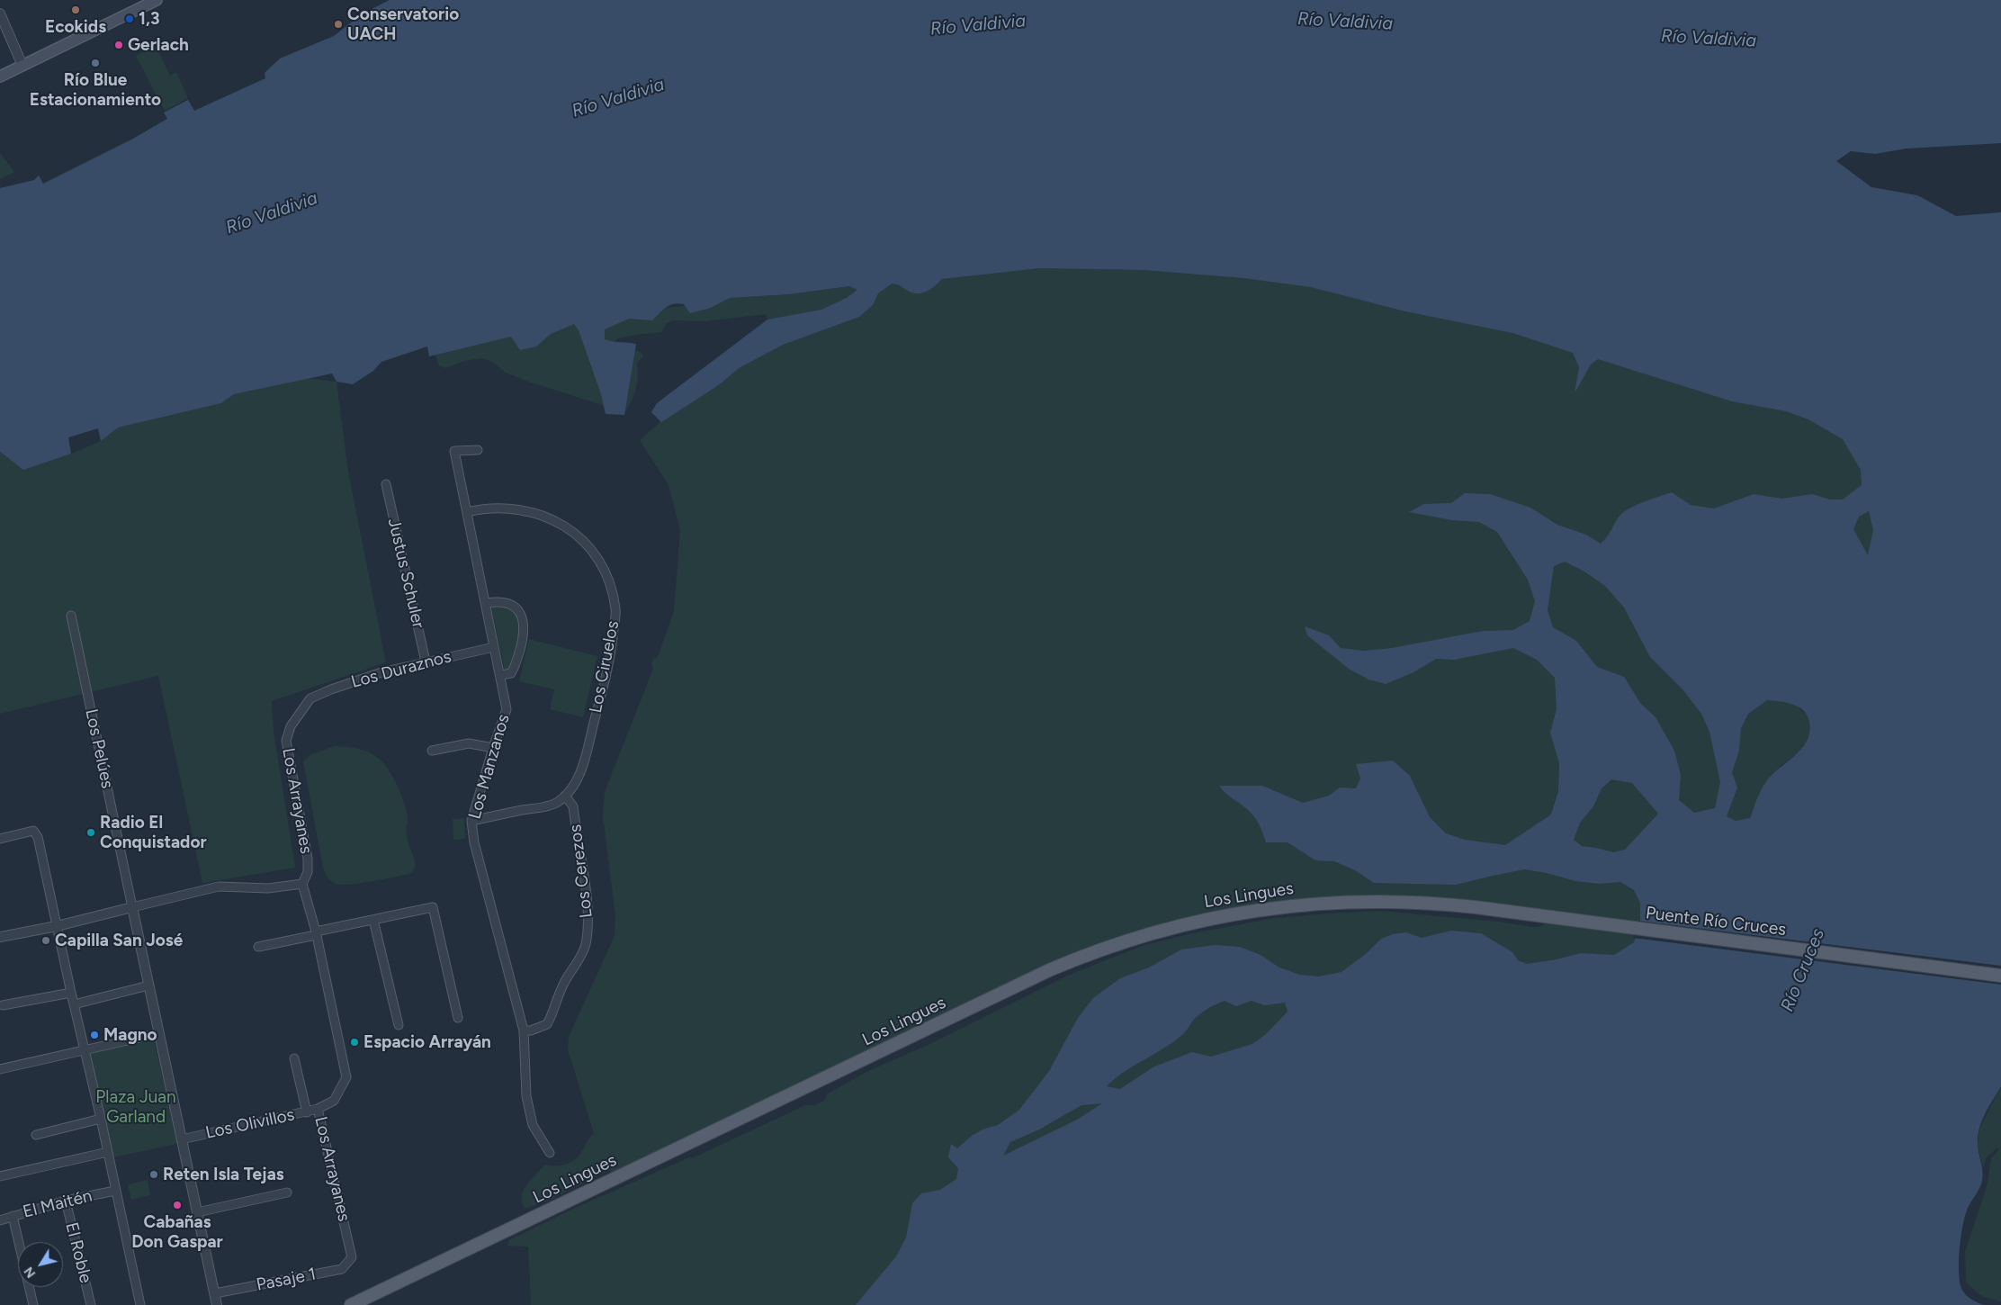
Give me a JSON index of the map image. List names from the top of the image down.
{
  "streets": {
    "main road": ["Los Lingues", "Puente Río Cruces"],
    "street": [
      "Justus Schuler",
      "Los Ciruelos",
      "Los Duraznos",
      "Los Pelúes",
      "Los Manzanos",
      "Los Arrayanes",
      "Los Cerezos",
      "Los Olivillos",
      "El Maitén",
      "El Roble",
      "Pasaje 1"
    ]
  },
  "crossings": [
    ["Justus Schuler", "Los Duraznos"],
    ["Los Ciruelos", "Los Manzanos"],
    ["Los Ciruelos", "Los Cerezos"],
    ["Los Duraznos", "Los Manzanos"],
    ["Los Duraznos", "Los Arrayanes"],
    ["Los Pelúes", "Los Olivillos"],
    ["Los Pelúes", "Pasaje 1"],
    ["Los Manzanos", "Los Cerezos"],
    ["Los Arrayanes", "Los Olivillos"],
    ["Los Arrayanes", "Pasaje 1"],
    ["Los Lingues", "Puente Río Cruces"],
    ["El Maitén", "El Roble"]
  ],
  "water": ["Río Valdivia", "Río Cruces"],
  "parks": ["Plaza Juan Garland"],
  "places": [
    "Ecokids",
    "1,3",
    "Conservatorio UACH",
    "Gerlach",
    "Río Blue Estacionamiento",
    "Radio El Conquistador",
    "Capilla San José",
    "Magno",
    "Espacio Arrayán",
    "Reten Isla Tejas",
    "Cabañas Don Gaspar"
  ],
  "north": "bottom left"
}
